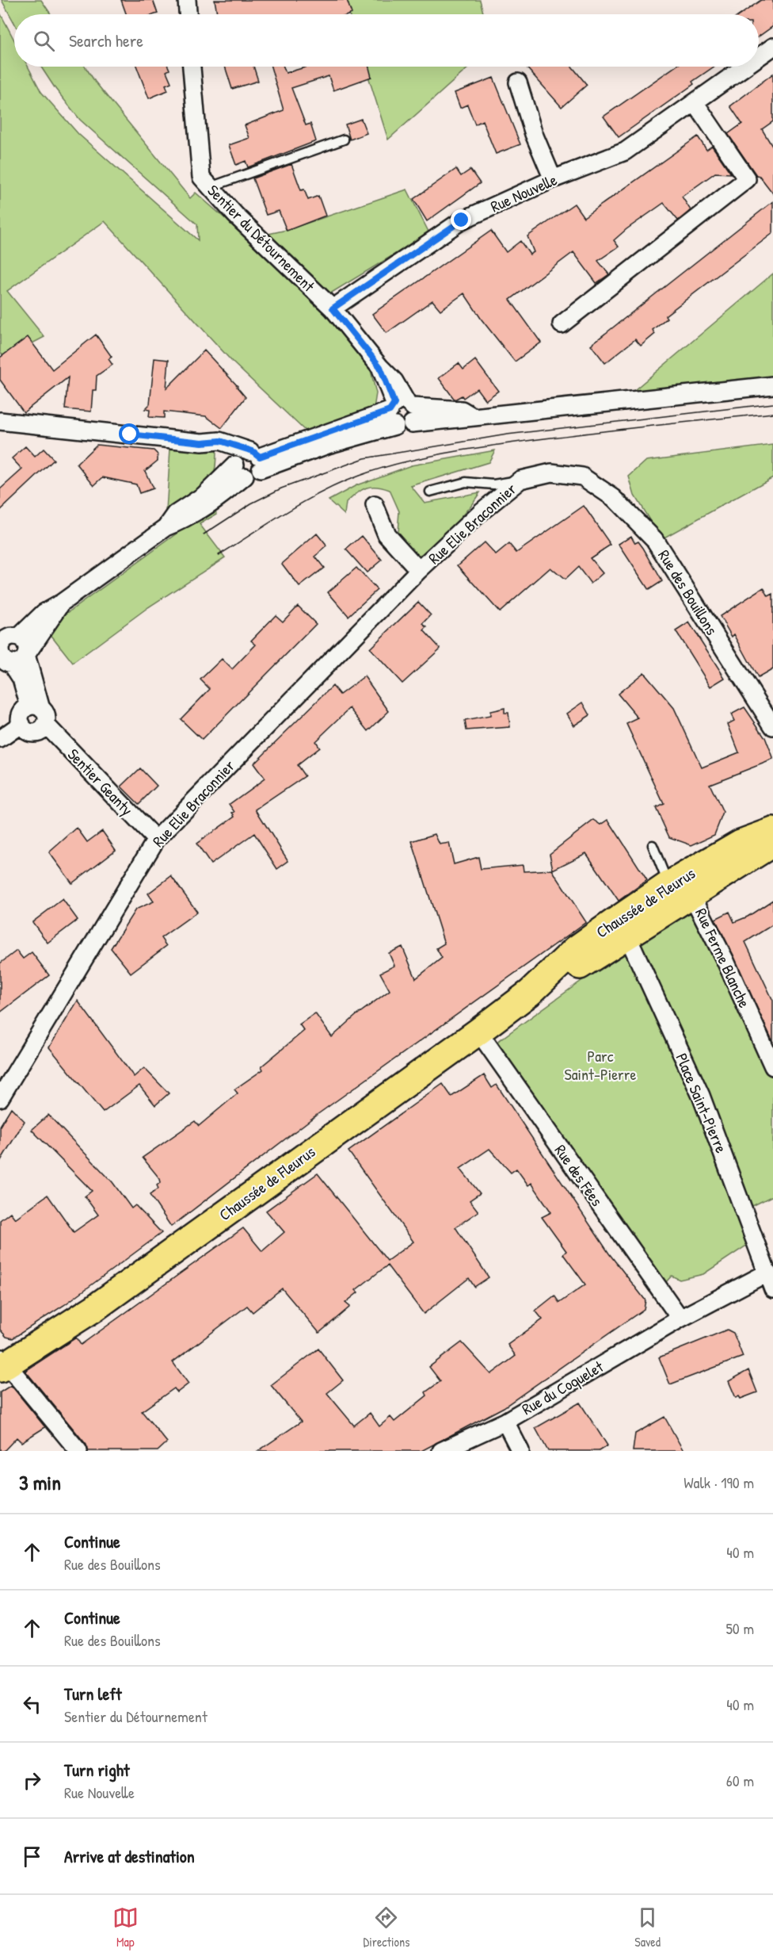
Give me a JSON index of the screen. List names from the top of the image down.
{
  "streets": {
    "main road": ["Chaussée de Fleurus"],
    "street": [
      "Rue Nouvelle",
      "Sentier du Détournement",
      "Rue Elie Braconnier",
      "Rue des Bouillons",
      "Sentier Geanty",
      "Rue Ferme Blanche",
      "Place Saint-Pierre",
      "Rue des Fées",
      "Rue du Coquelet"
    ]
  },
  "crossings": [
    ["Rue Nouvelle", "Sentier du Détournement"],
    ["Rue Elie Braconnier", "Rue des Bouillons"],
    ["Rue Elie Braconnier", "Sentier Geanty"],
    ["Chaussée de Fleurus", "Rue Ferme Blanche"],
    ["Chaussée de Fleurus", "Place Saint-Pierre"],
    ["Chaussée de Fleurus", "Rue des Fées"],
    ["Place Saint-Pierre", "Rue du Coquelet"],
    ["Rue des Fées", "Rue du Coquelet"]
  ],
  "parks": ["Parc Saint-Pierre"],
  "page": {
    "search": "Search here",
    "heading": ["3 min", "Walk · 190 m"],
    "list": [
      ["Continue", "Rue des Bouillons", "40 m"],
      ["Continue", "Rue des Bouillons", "50 m"],
      ["Turn left", "Sentier du Détournement", "40 m"],
      ["Turn right", "Rue Nouvelle", "60 m"],
      "Arrive at destination"
    ],
    "nav": ["Map", "Directions", "Saved"]
  }
}
